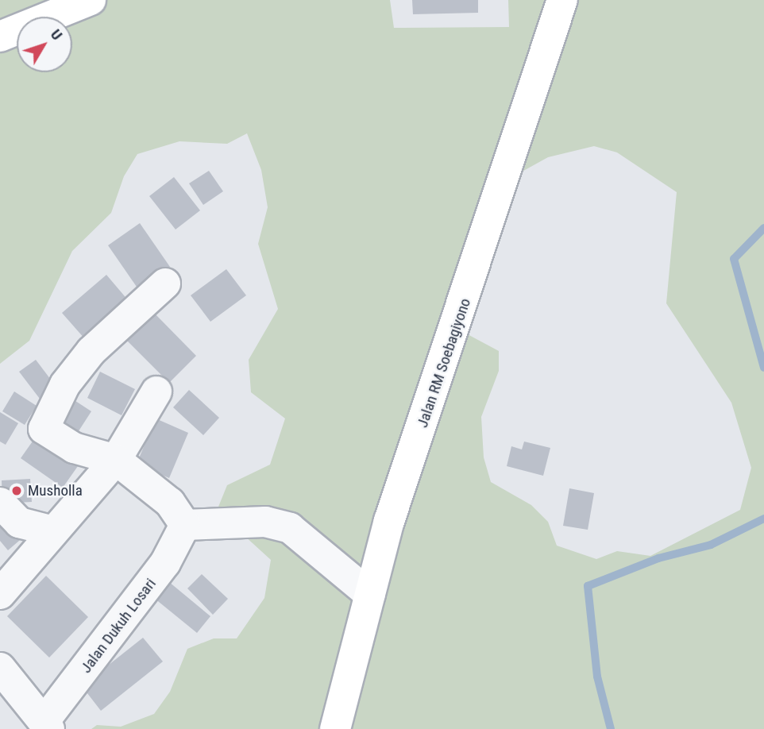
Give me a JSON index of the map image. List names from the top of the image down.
{
  "streets": {
    "main road": ["Jalan RM Soebagiyono"],
    "street": ["Jalan Dukuh Losari"]
  },
  "places": ["Musholla"],
  "north": "top right"
}
